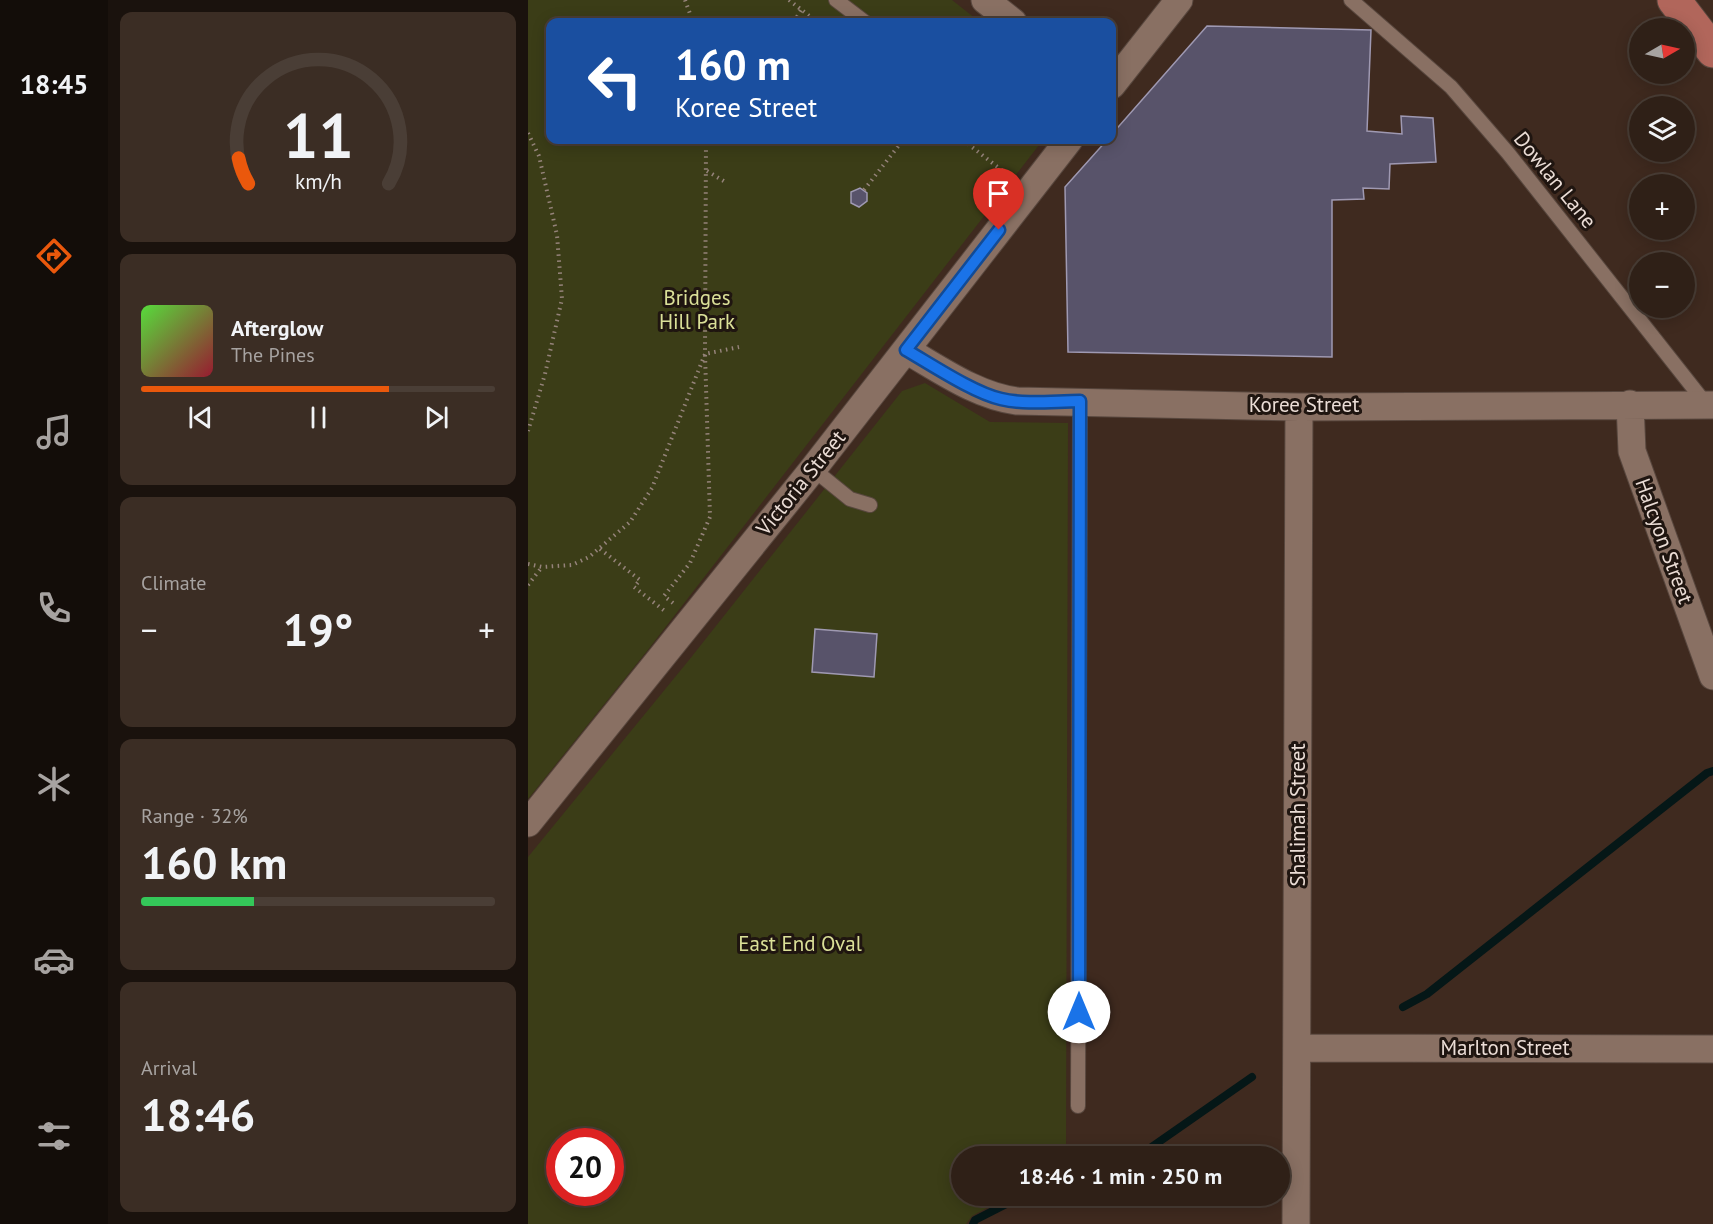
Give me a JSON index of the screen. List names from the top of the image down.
{
  "streets": {
    "street": [
      "Koree Street",
      "Victoria Street",
      "Halcyon Street",
      "Shalimah Street",
      "Marlton Street"
    ],
    "lane": ["Dowlan Lane"]
  },
  "crossings": [
    ["Dowlan Lane", "Koree Street"],
    ["Koree Street", "Victoria Street"],
    ["Koree Street", "Halcyon Street"],
    ["Koree Street", "Shalimah Street"],
    ["Shalimah Street", "Marlton Street"]
  ],
  "parks": ["Bridges Hill Park", "East End Oval"],
  "north": "right",
  "page": {
    "tabs": "18:45",
    "map_buttons": ["+", "−"],
    "turn": ["160 m", "Koree Street"],
    "song": ["Afterglow", "The Pines"],
    "tile": [
      "Climate",
      ["Range · 32%", "160 km"],
      ["Arrival", "18:46"]
    ],
    "heat": ["−", "19°", "+"],
    "limit": "20",
    "trip": "18:46 · 1 min · 250 m",
    "gauge": ["11", "km/h"]
  }
}
